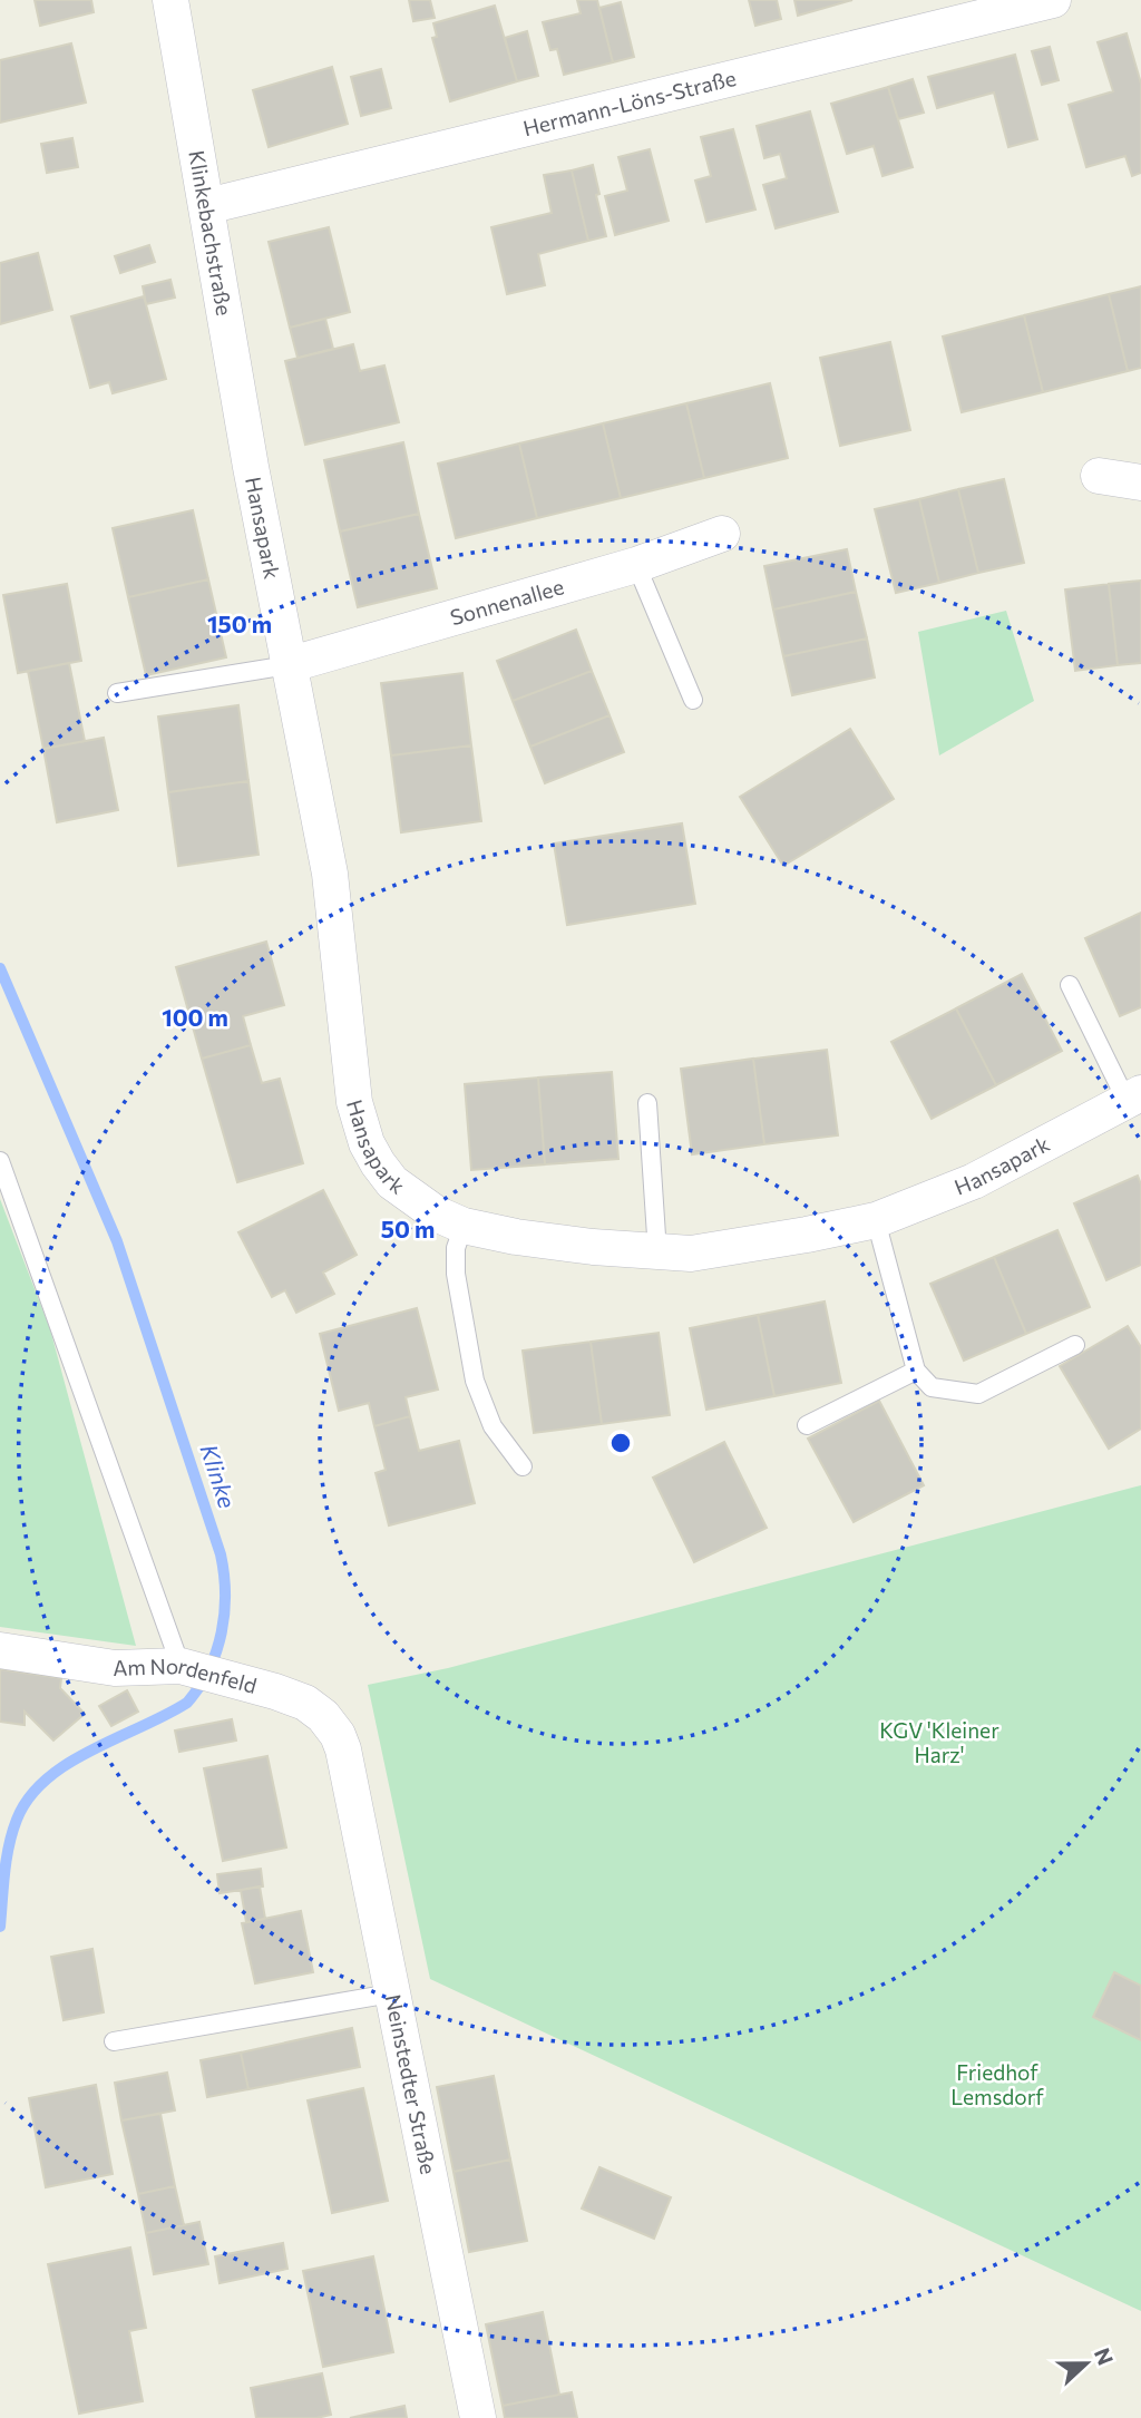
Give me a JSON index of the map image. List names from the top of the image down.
{
  "streets": {
    "street": [
      "Hermann-Löns-Straße",
      "Klinkebachstraße",
      "Hansapark",
      "Sonnenallee",
      "Am Nordenfeld",
      "Neinstedter Straße"
    ]
  },
  "crossings": [
    ["Hermann-Löns-Straße", "Klinkebachstraße"],
    ["Klinkebachstraße", "Hansapark"],
    ["Hansapark", "Sonnenallee"],
    ["Am Nordenfeld", "Neinstedter Straße"]
  ],
  "water": ["Klinke"],
  "parks": ["KGV 'Kleiner Harz'", "Friedhof Lemsdorf"],
  "north": "right",
  "rings": ["150 m", "100 m", "50 m"]
}
